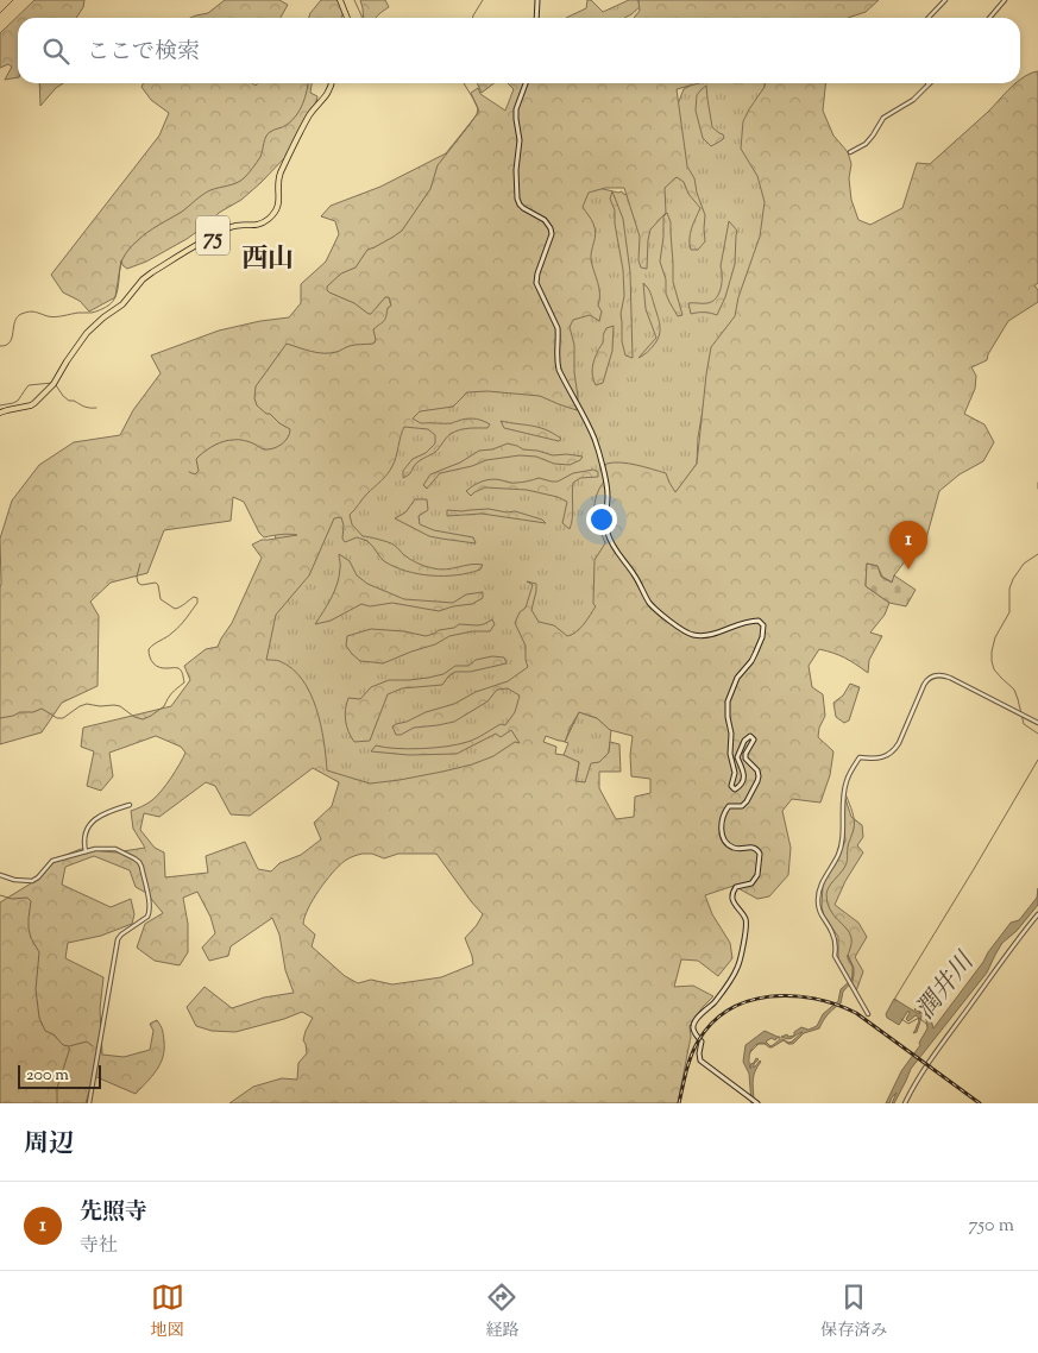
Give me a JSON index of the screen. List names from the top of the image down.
{
  "streets": {
    "main road": ["75"]
  },
  "districts": ["西山"],
  "water": ["潤井川"],
  "scale_bar": "200 m",
  "page": {
    "search": "ここで検索",
    "pins": "1",
    "scale": "200 m",
    "heading": "周辺",
    "list": [
      {
        "mark": "1",
        "name": "先照寺",
        "note": "寺社",
        "value": "750 m"
      }
    ],
    "nav": ["地図", "経路", "保存済み"]
  }
}
